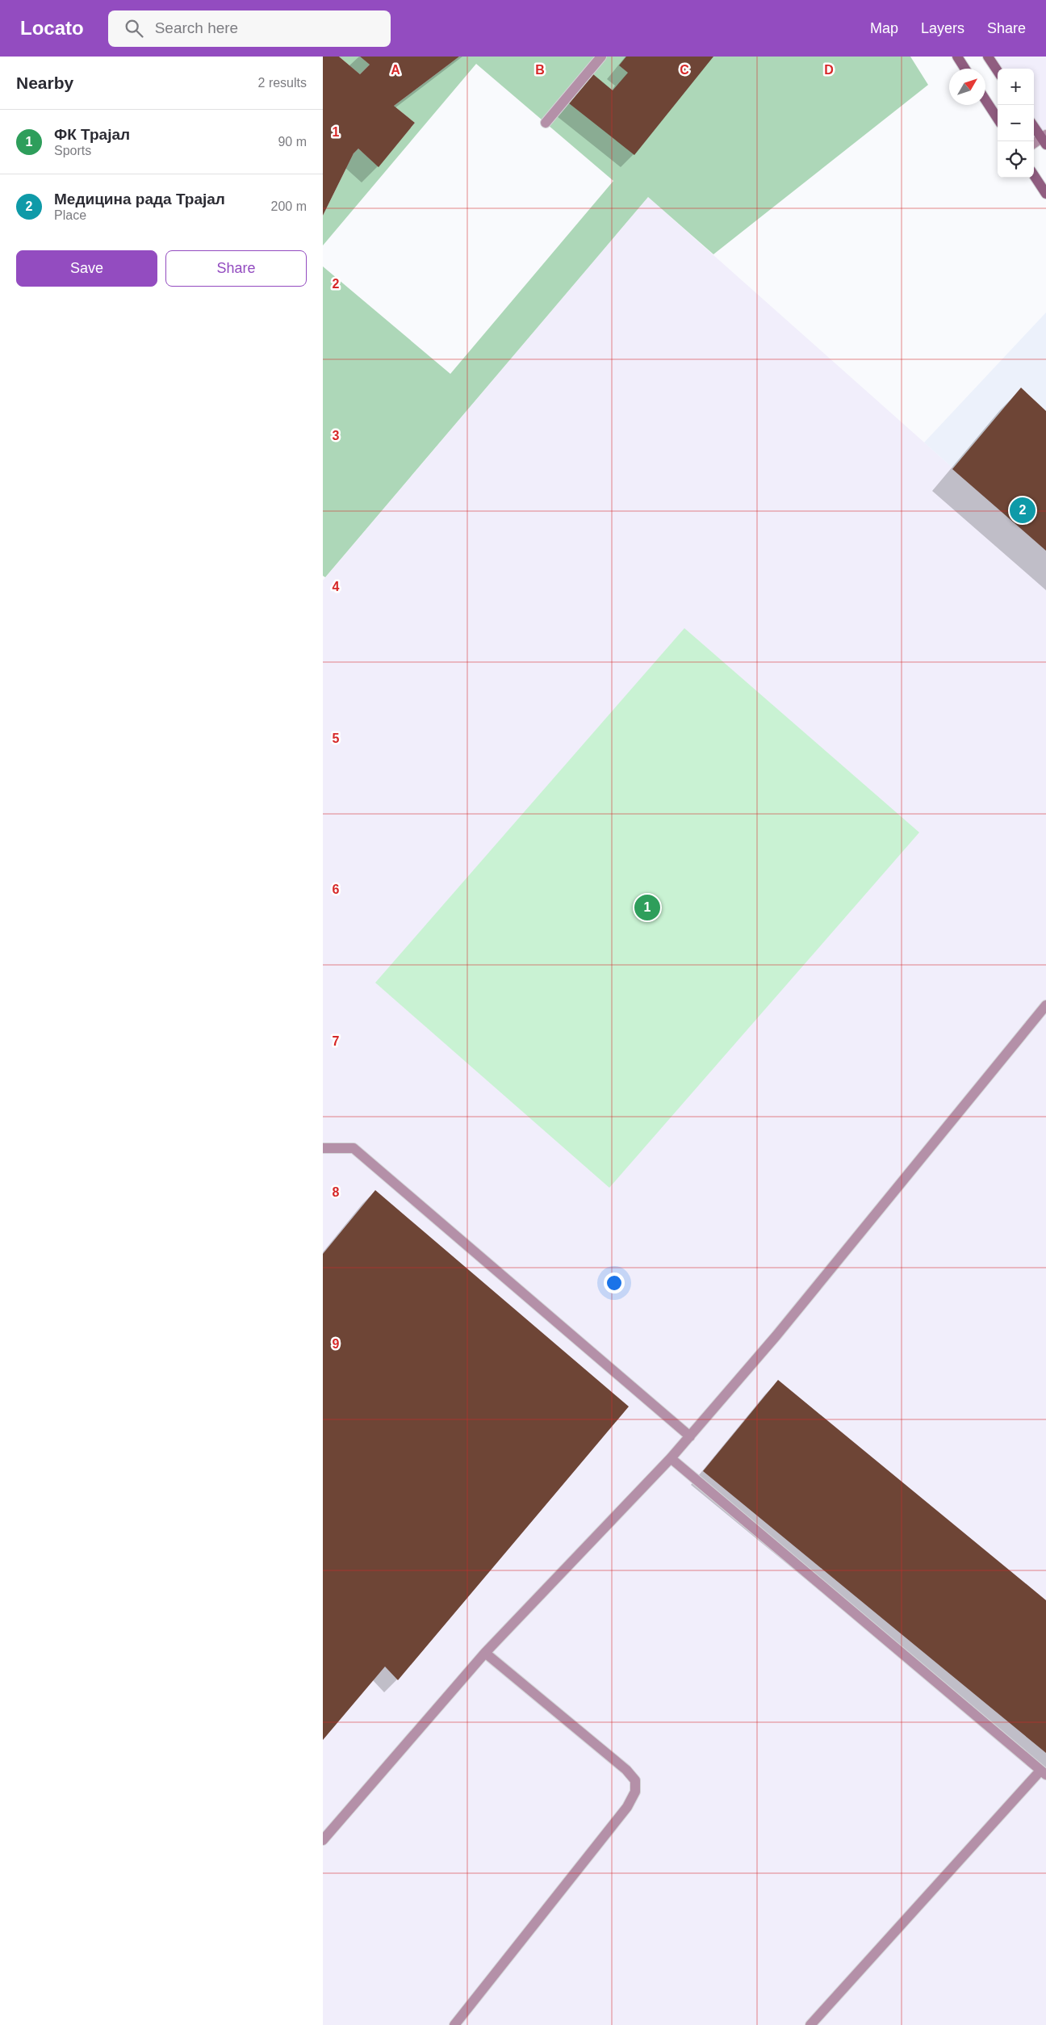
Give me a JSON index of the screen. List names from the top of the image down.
{
  "north": "top right",
  "page": {
    "header": "Locato",
    "search": "Search here",
    "nav": ["Map", "Layers", "Share"],
    "heading": ["Nearby", "2 results"],
    "map_buttons": ["+", "−"],
    "list": [
      {
        "mark": "1",
        "name": "ФК Трајал",
        "note": "Sports",
        "value": "90 m"
      },
      {
        "mark": "2",
        "name": "Медицина рада Трајал",
        "note": "Place",
        "value": "200 m"
      }
    ],
    "buttons": ["Save", "Share"],
    "pins": ["2", "1"]
  },
  "grid": {
    "columns": [
      "A",
      "B",
      "C",
      "D"
    ],
    "rows": [
      "1",
      "2",
      "3",
      "4",
      "5",
      "6",
      "7",
      "8",
      "9"
    ]
  }
}
